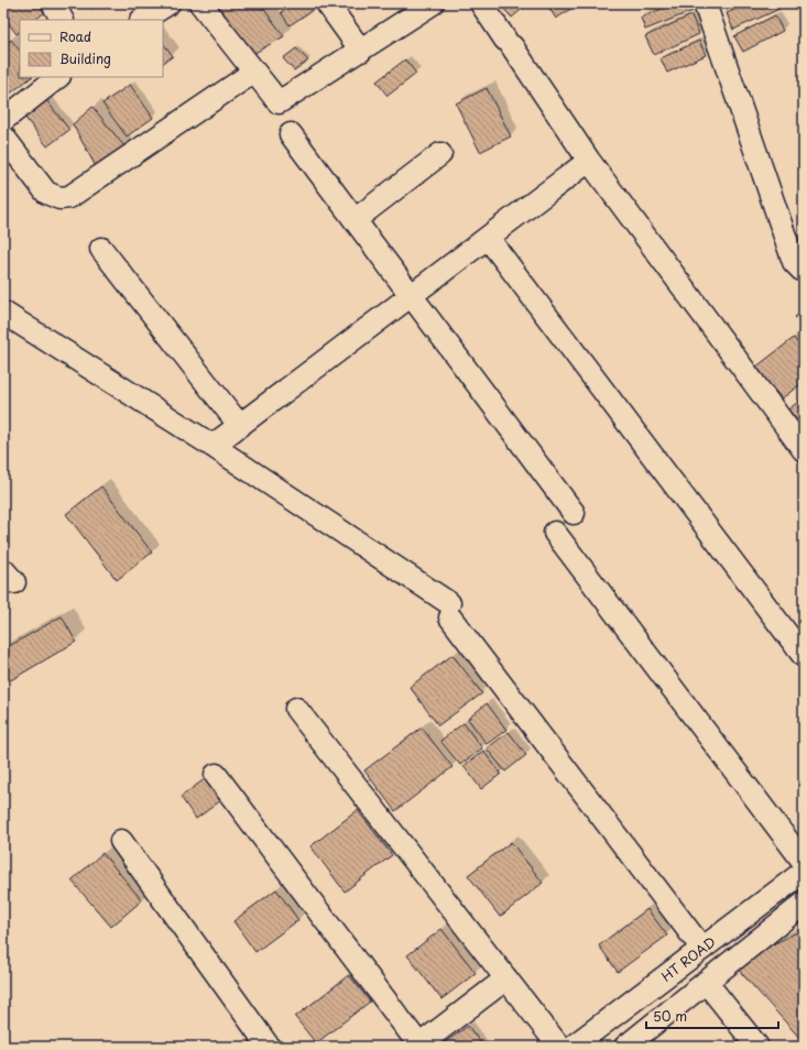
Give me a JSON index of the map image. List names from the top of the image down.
{
  "streets": {
    "street": ["HT ROAD"]
  },
  "legend": ["Road", "Building"],
  "scale_bar": "50 m"
}
